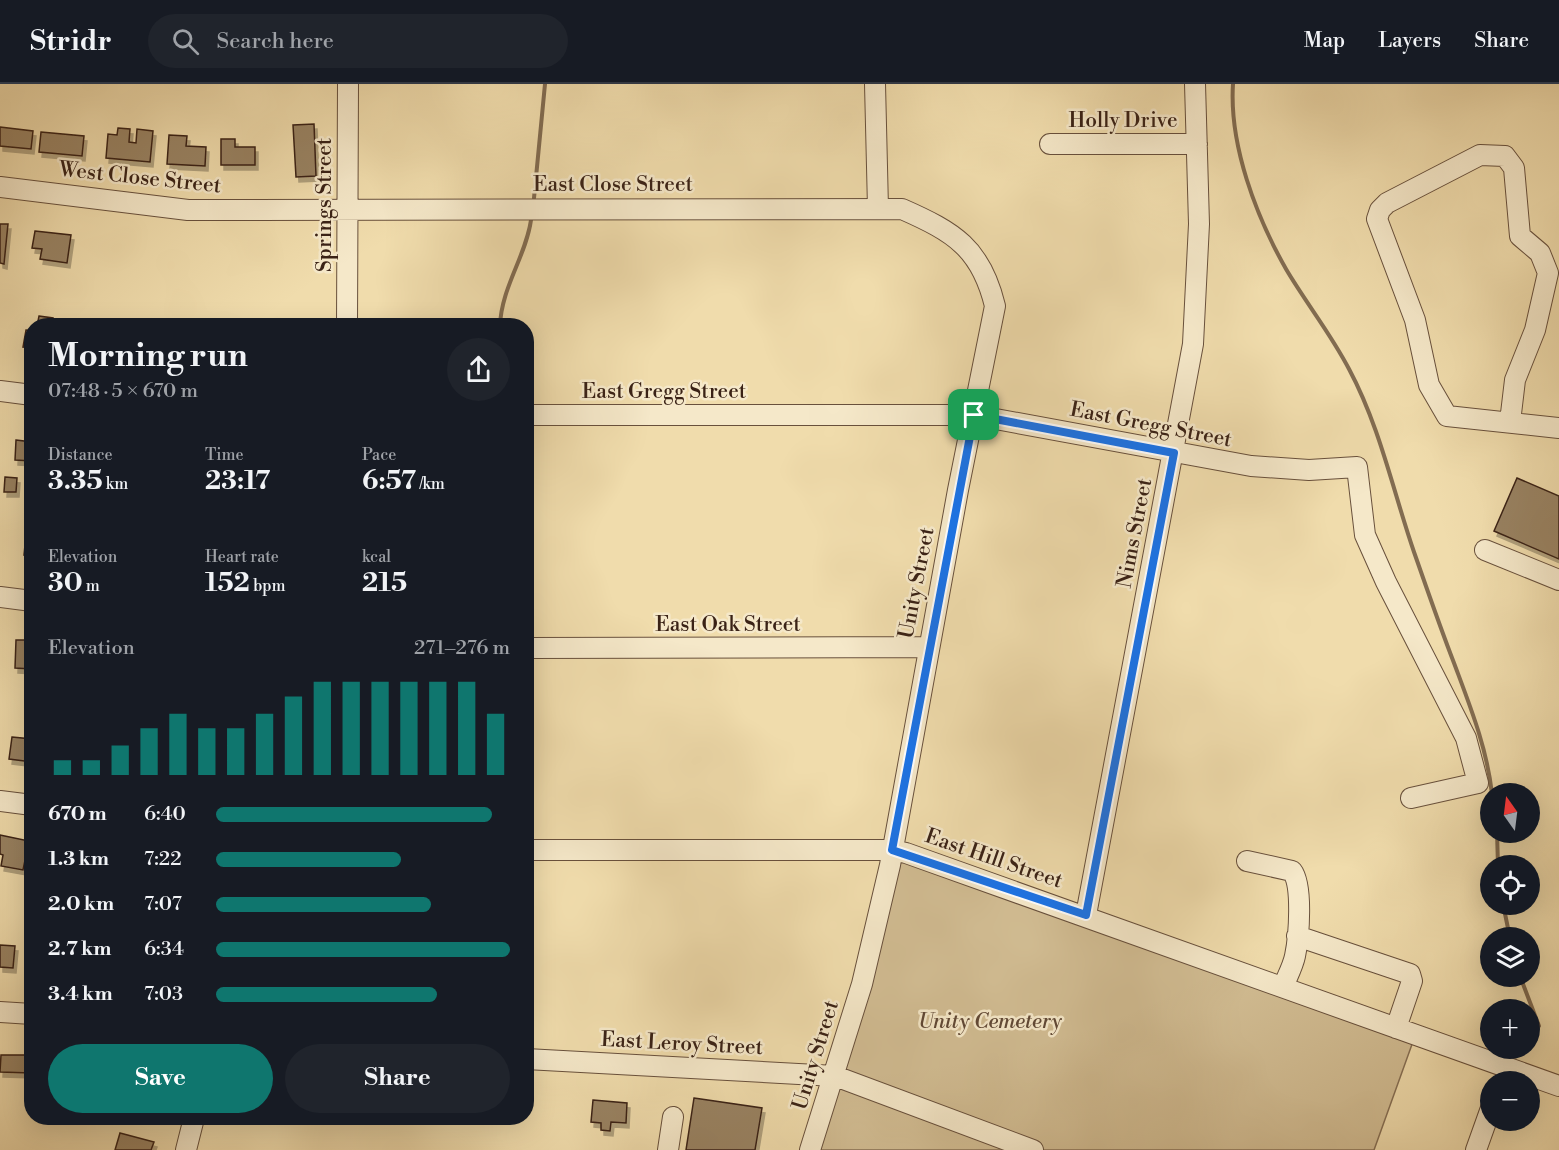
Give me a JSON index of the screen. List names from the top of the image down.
{
  "streets": {
    "street": [
      "Holly Drive",
      "West Close Street",
      "East Close Street",
      "Springs Street",
      "East Gregg Street",
      "Nims Street",
      "Unity Street",
      "East Oak Street",
      "East Hill Street",
      "East Leroy Street"
    ]
  },
  "crossings": [
    ["Holly Drive", "Nims Street"],
    ["West Close Street", "East Close Street"],
    ["West Close Street", "Springs Street"],
    ["East Close Street", "Springs Street"],
    ["East Close Street", "Unity Street"],
    ["East Gregg Street", "Nims Street"],
    ["East Gregg Street", "Unity Street"],
    ["Nims Street", "East Hill Street"],
    ["Unity Street", "East Oak Street"],
    ["Unity Street", "East Hill Street"],
    ["Unity Street", "East Leroy Street"]
  ],
  "parks": ["Unity Cemetery"],
  "north": "top",
  "page": {
    "header": "Stridr",
    "search": "Search here",
    "nav": ["Map", "Layers", "Share"],
    "heading": ["Morning run", "07:48 · 5 × 670 m"],
    "stats": [
      ["Distance", "3.35 km"],
      ["Time", "23:17"],
      ["Pace", "6:57 /km"],
      ["Elevation", "30 m"],
      ["Heart rate", "152 bpm"],
      ["kcal", "215"]
    ],
    "chart": ["Elevation", "271–276 m"],
    "map_buttons": ["+", "−"],
    "list": [
      {
        "name": "670 m",
        "note": "6:40"
      },
      {
        "name": "1.3 km",
        "note": "7:22"
      },
      {
        "name": "2.0 km",
        "note": "7:07"
      },
      {
        "name": "2.7 km",
        "note": "6:34"
      },
      {
        "name": "3.4 km",
        "note": "7:03"
      }
    ],
    "buttons": ["Save", "Share"]
  }
}
